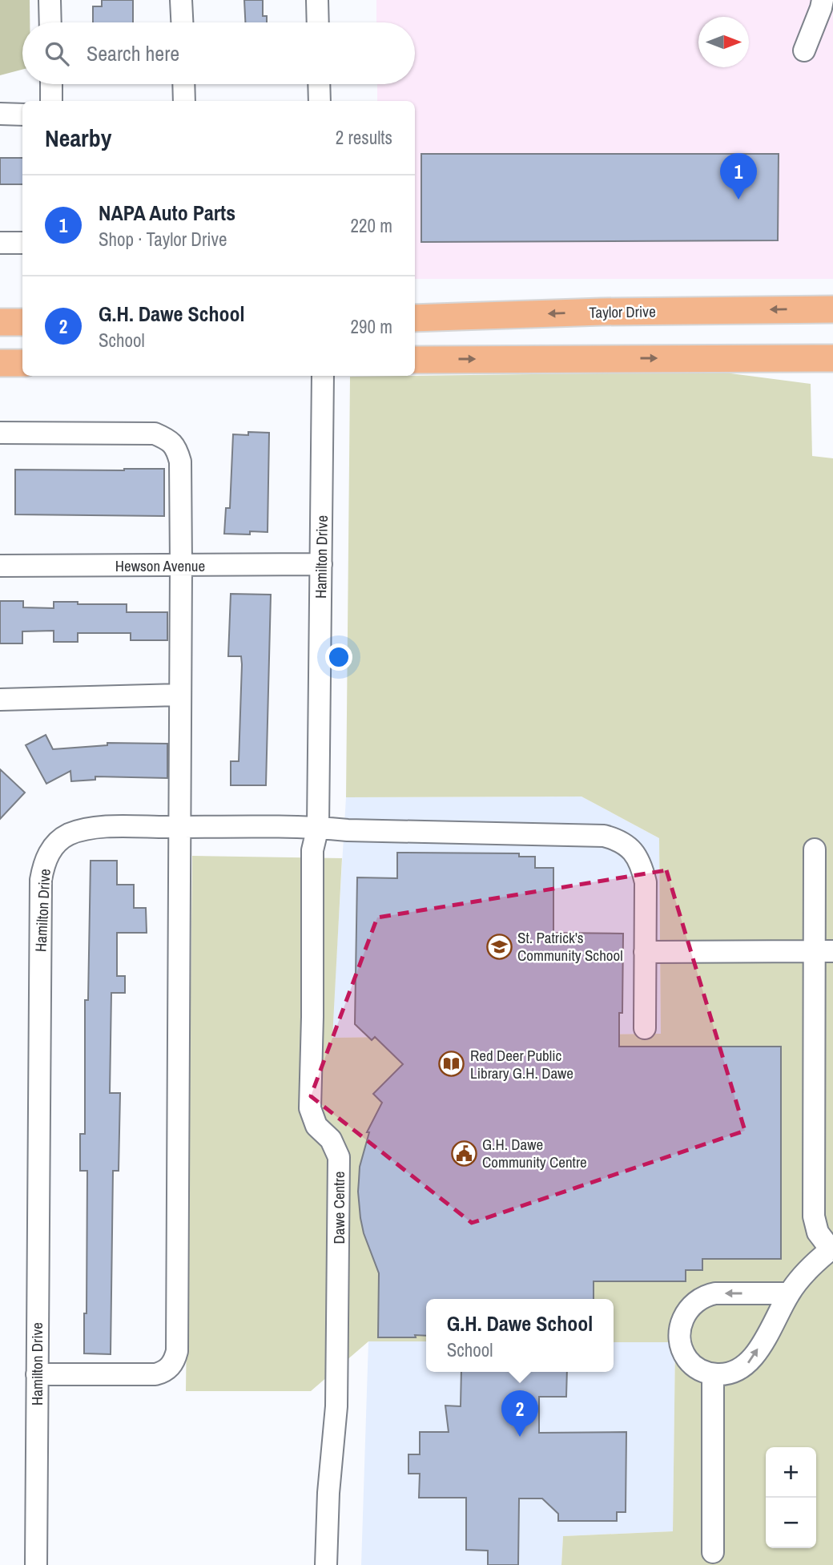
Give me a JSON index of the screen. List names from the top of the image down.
{
  "streets": {
    "main road": ["Taylor Drive"],
    "street": ["Hamilton Drive", "Hewson Avenue", "Dawe Centre"]
  },
  "crossings": [
    ["Hamilton Drive", "Hewson Avenue"],
    ["Hamilton Drive", "Dawe Centre"]
  ],
  "places": {
    "school or university": ["St. Patrick's Community School"],
    "library": ["Red Deer Public Library G.H. Dawe"],
    "public building": ["G.H. Dawe Community Centre"]
  },
  "north": "right",
  "page": {
    "search": "Search here",
    "heading": ["Nearby", "2 results"],
    "pins": ["1", "2"],
    "list": [
      {
        "mark": "1",
        "name": "NAPA Auto Parts",
        "note": "Shop · Taylor Drive",
        "value": "220 m"
      },
      {
        "mark": "2",
        "name": "G.H. Dawe School",
        "note": "School",
        "value": "290 m"
      }
    ],
    "popup": ["G.H. Dawe School", "School"],
    "map_buttons": ["+", "−"]
  }
}
